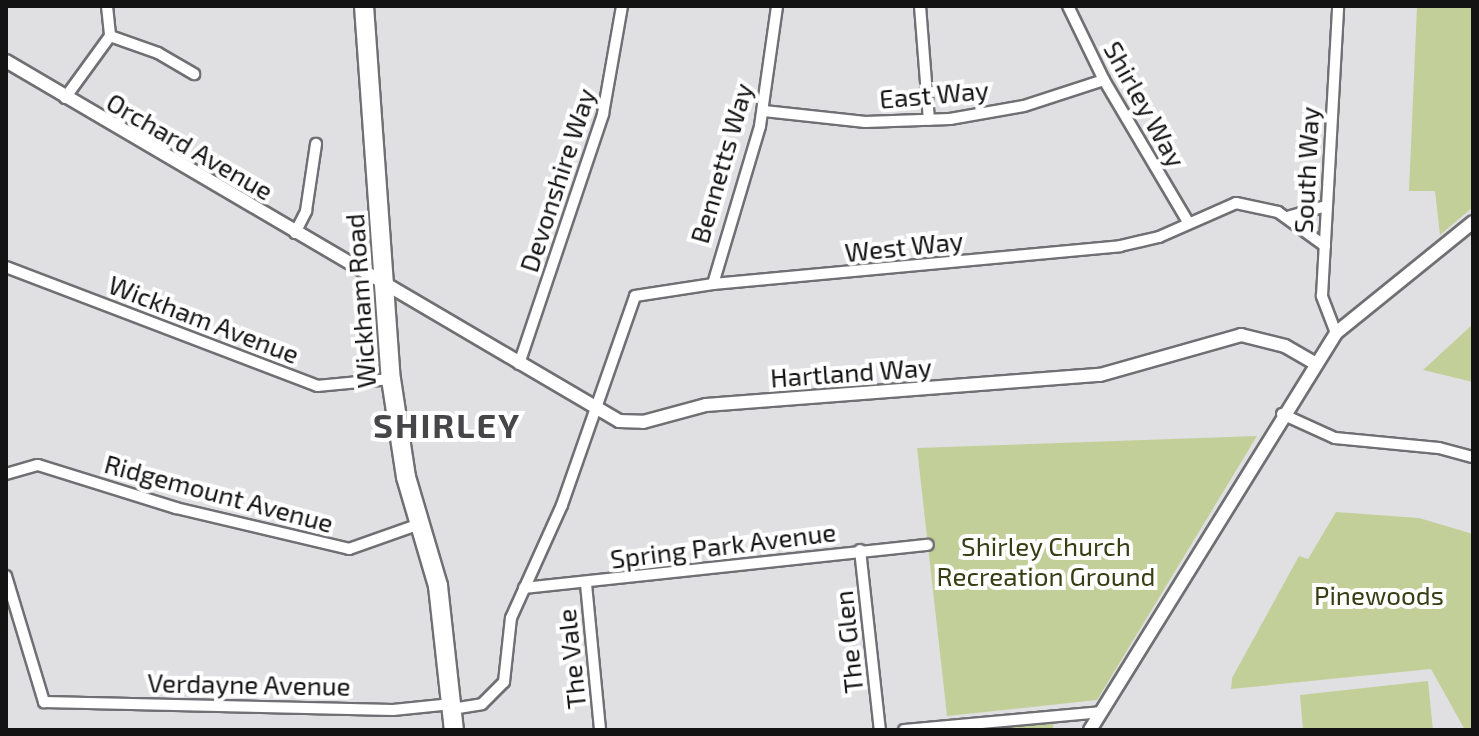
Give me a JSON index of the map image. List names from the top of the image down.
{
  "streets": {
    "highway": ["Wickham Road"],
    "street": [
      "East Way",
      "Shirley Way",
      "Orchard Avenue",
      "Bennetts Way",
      "South Way",
      "Devonshire Way",
      "West Way",
      "Wickham Avenue",
      "Hartland Way",
      "Ridgemount Avenue",
      "Spring Park Avenue",
      "The Glen",
      "The Vale",
      "Verdayne Avenue"
    ]
  },
  "crossings": [
    ["East Way", "Shirley Way"],
    ["East Way", "Bennetts Way"],
    ["Shirley Way", "West Way"],
    ["Orchard Avenue", "Wickham Road"],
    ["Orchard Avenue", "Hartland Way"],
    ["Bennetts Way", "West Way"],
    ["South Way", "West Way"],
    ["Devonshire Way", "Hartland Way"],
    ["West Way", "Hartland Way"],
    ["West Way", "Verdayne Avenue"],
    ["Wickham Road", "Wickham Avenue"],
    ["Wickham Road", "Hartland Way"],
    ["Wickham Road", "Ridgemount Avenue"],
    ["Wickham Road", "Verdayne Avenue"],
    ["Hartland Way", "Verdayne Avenue"],
    ["Spring Park Avenue", "The Glen"],
    ["Spring Park Avenue", "The Vale"],
    ["Spring Park Avenue", "Verdayne Avenue"]
  ],
  "districts": ["SHIRLEY"],
  "parks": ["Shirley Church Recreation Ground", "Pinewoods"]
}
